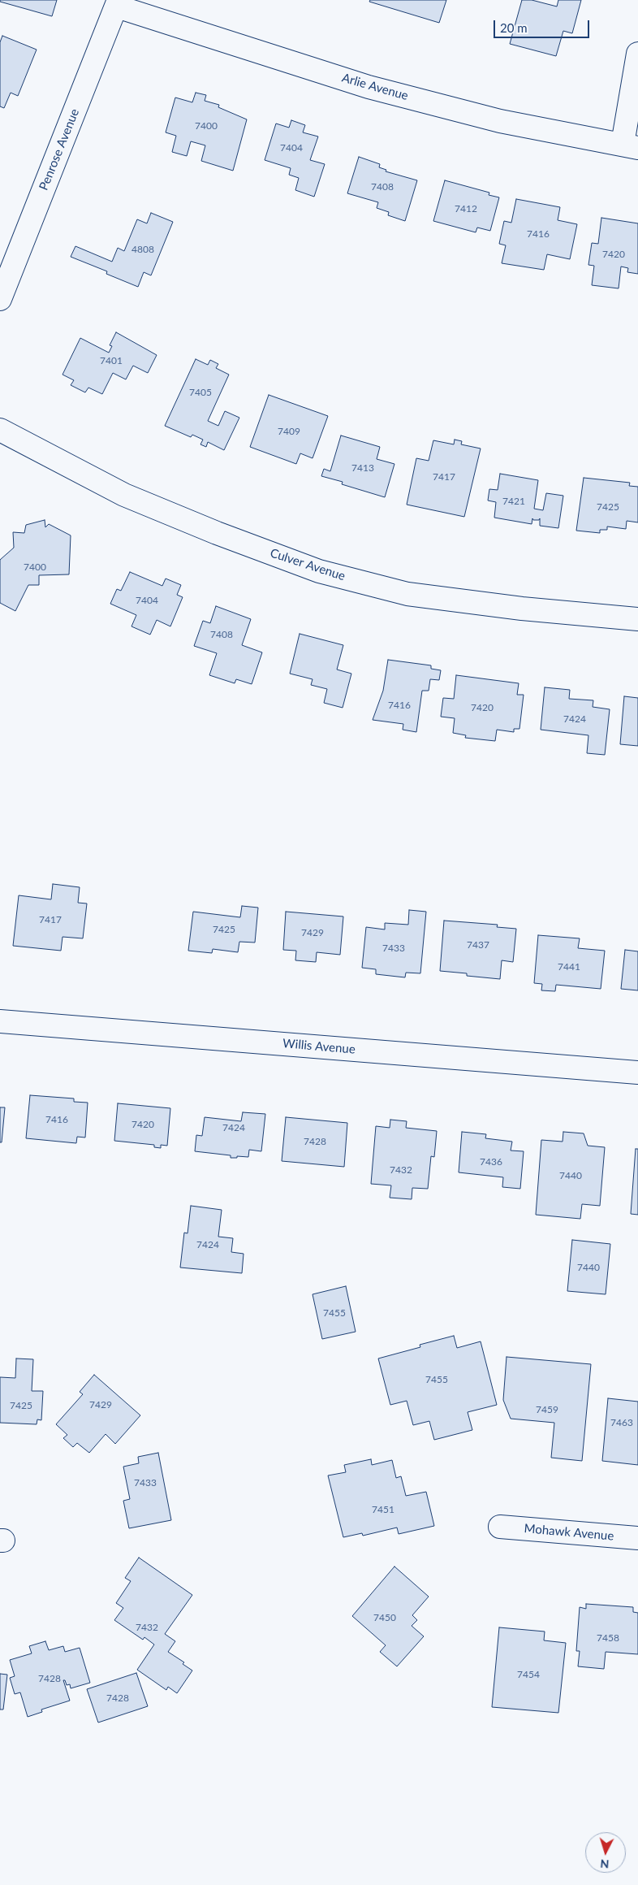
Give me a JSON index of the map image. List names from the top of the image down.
{
  "streets": {
    "street": [
      "Arlie Avenue",
      "Penrose Avenue",
      "Culver Avenue",
      "Willis Avenue",
      "Mohawk Avenue"
    ]
  },
  "crossings": [
    ["Arlie Avenue", "Penrose Avenue"]
  ],
  "house_numbers": [
    "7400",
    "7404",
    "7408",
    "7412",
    "7416",
    "4808",
    "7420",
    "7401",
    "7405",
    "7409",
    "7413",
    "7417",
    "7421",
    "7425",
    "7400",
    "7404",
    "7408",
    "7416",
    "7420",
    "7424",
    "7417",
    "7425",
    "7429",
    "7437",
    "7433",
    "7441",
    "7416",
    "7420",
    "7424",
    "7428",
    "7436",
    "7432",
    "7440",
    "7424",
    "7440",
    "7455",
    "7455",
    "7429",
    "7425",
    "7459",
    "7463",
    "7433",
    "7451",
    "7450",
    "7432",
    "7458",
    "7454",
    "7428",
    "7428"
  ],
  "scale_bar": "20 m",
  "north": "bottom"
}
